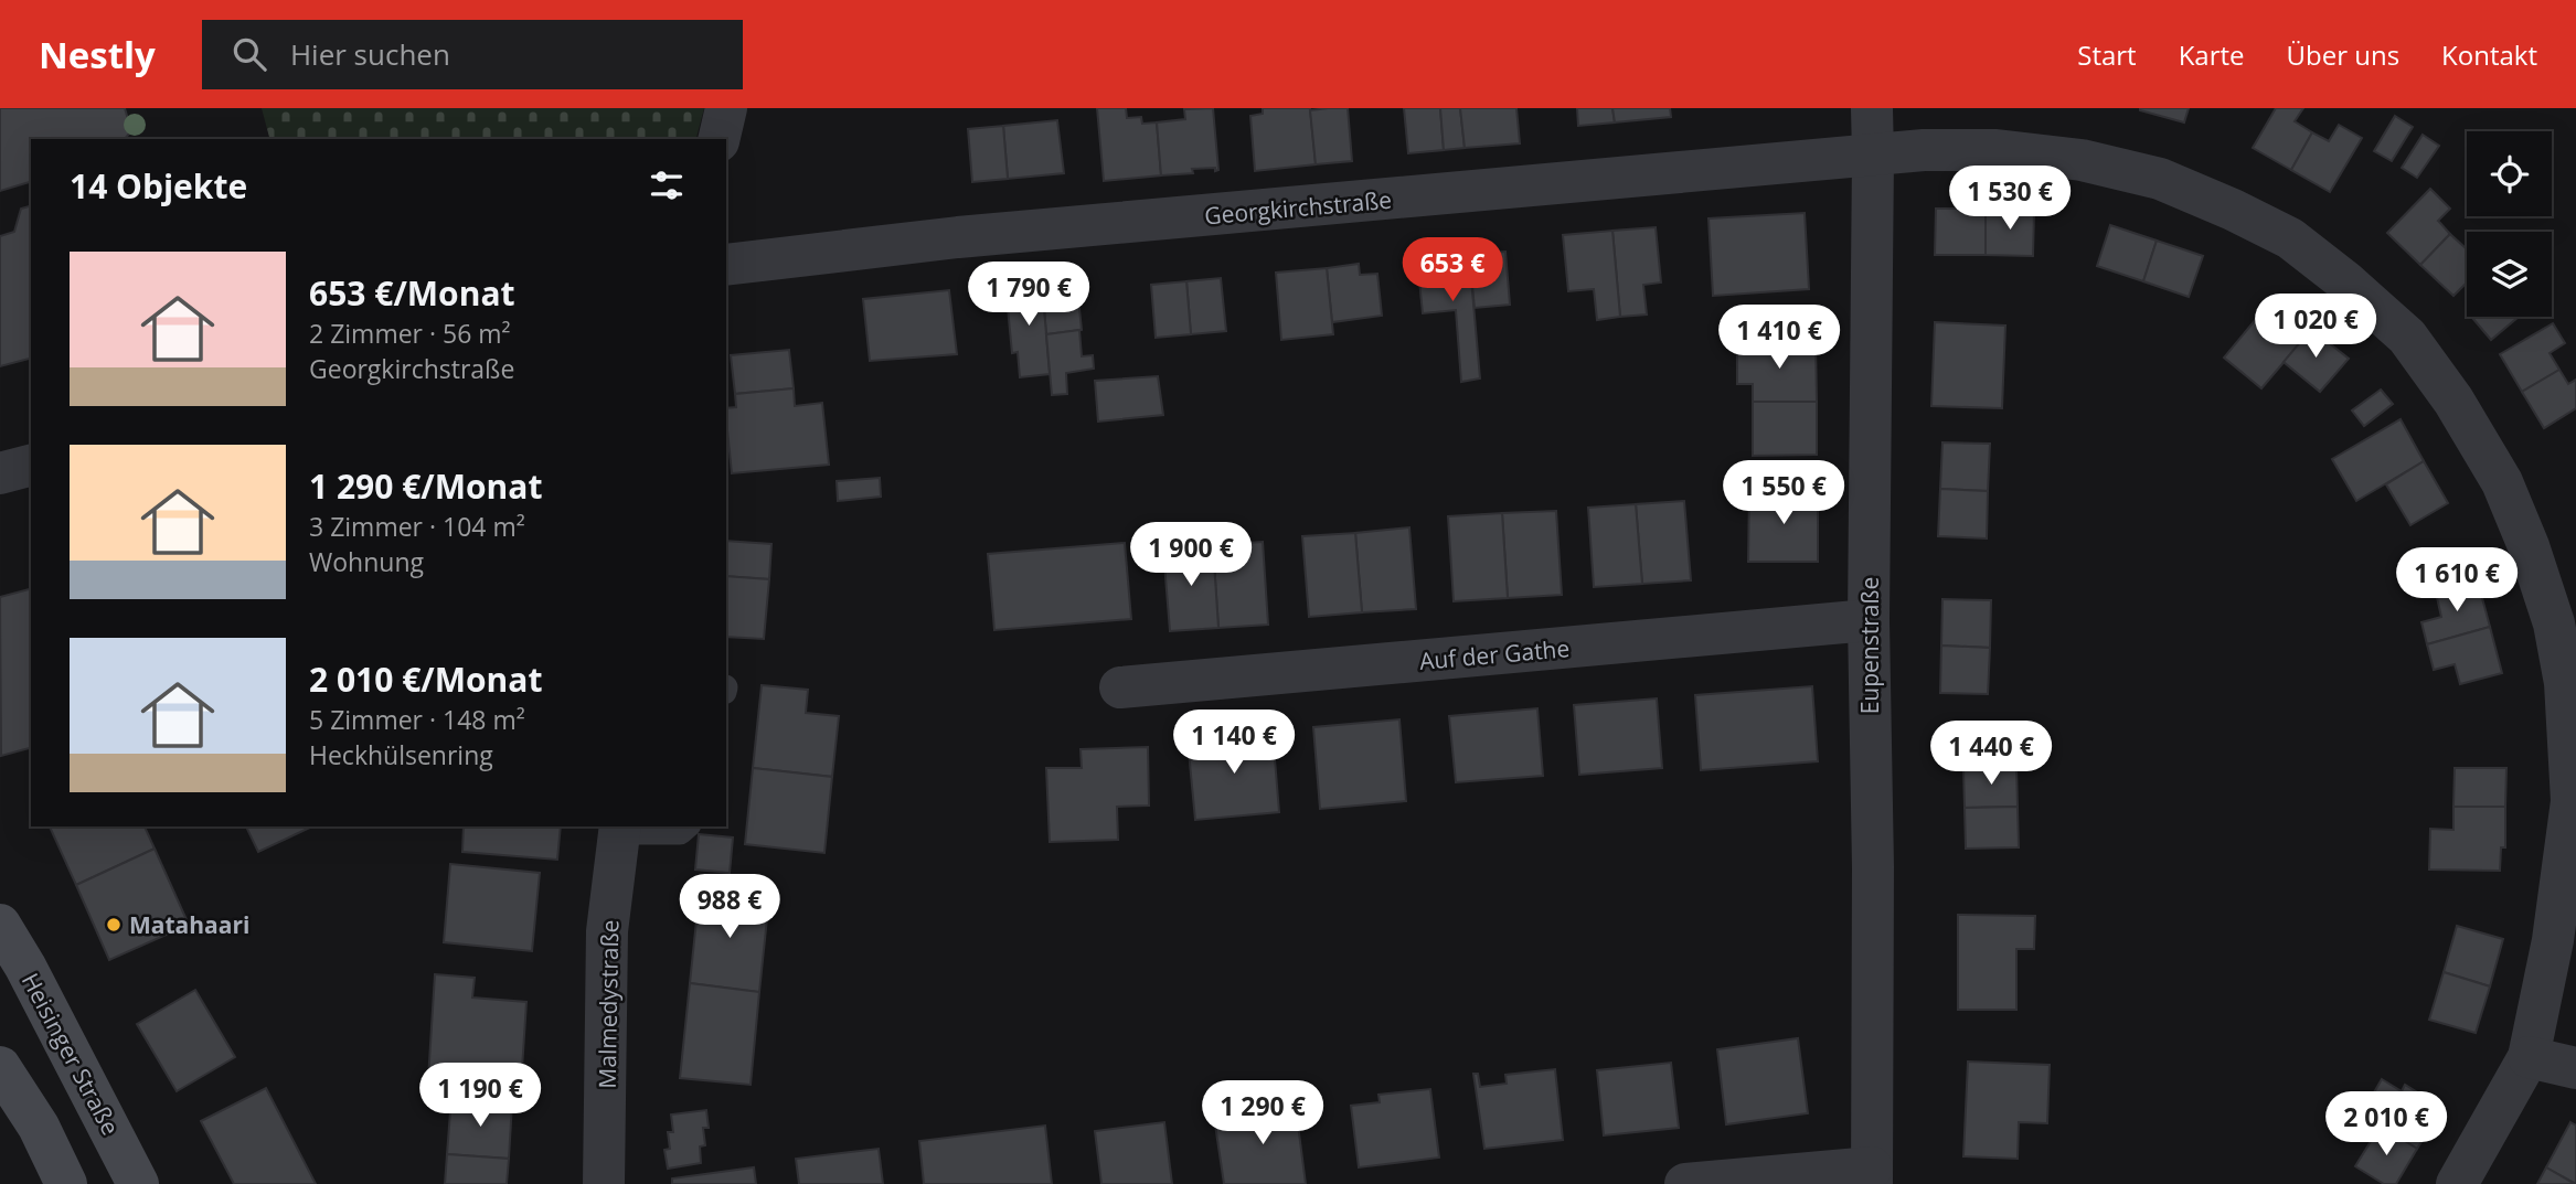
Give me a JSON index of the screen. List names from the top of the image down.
{
  "streets": {
    "main road": ["Heisinger Straße"],
    "street": [
      "Georgkirchstraße",
      "Eupenstraße",
      "Auf der Gathe",
      "Malmedystraße"
    ]
  },
  "crossings": [
    ["Georgkirchstraße", "Eupenstraße"],
    ["Eupenstraße", "Auf der Gathe"]
  ],
  "places": ["Matahaari"],
  "page": {
    "header": "Nestly",
    "search": "Hier suchen",
    "nav": [
      "Start",
      "Karte",
      "Über uns",
      "Kontakt"
    ],
    "heading": "14 Objekte",
    "price": [
      "1 530 €",
      "653 €",
      "1 790 €",
      "1 020 €",
      "1 410 €",
      "1 550 €",
      "1 900 €",
      "1 610 €",
      "1 140 €",
      "1 440 €",
      "988 €",
      "1 190 €",
      "1 290 €",
      "2 010 €"
    ],
    "list": [
      {
        "name": "653 €/Monat",
        "note": "2 Zimmer · 56 m² · Georgkirchstraße"
      },
      {
        "name": "1 290 €/Monat",
        "note": "3 Zimmer · 104 m² · Wohnung"
      },
      {
        "name": "2 010 €/Monat",
        "note": "5 Zimmer · 148 m² · Heckhülsenring"
      }
    ]
  }
}
